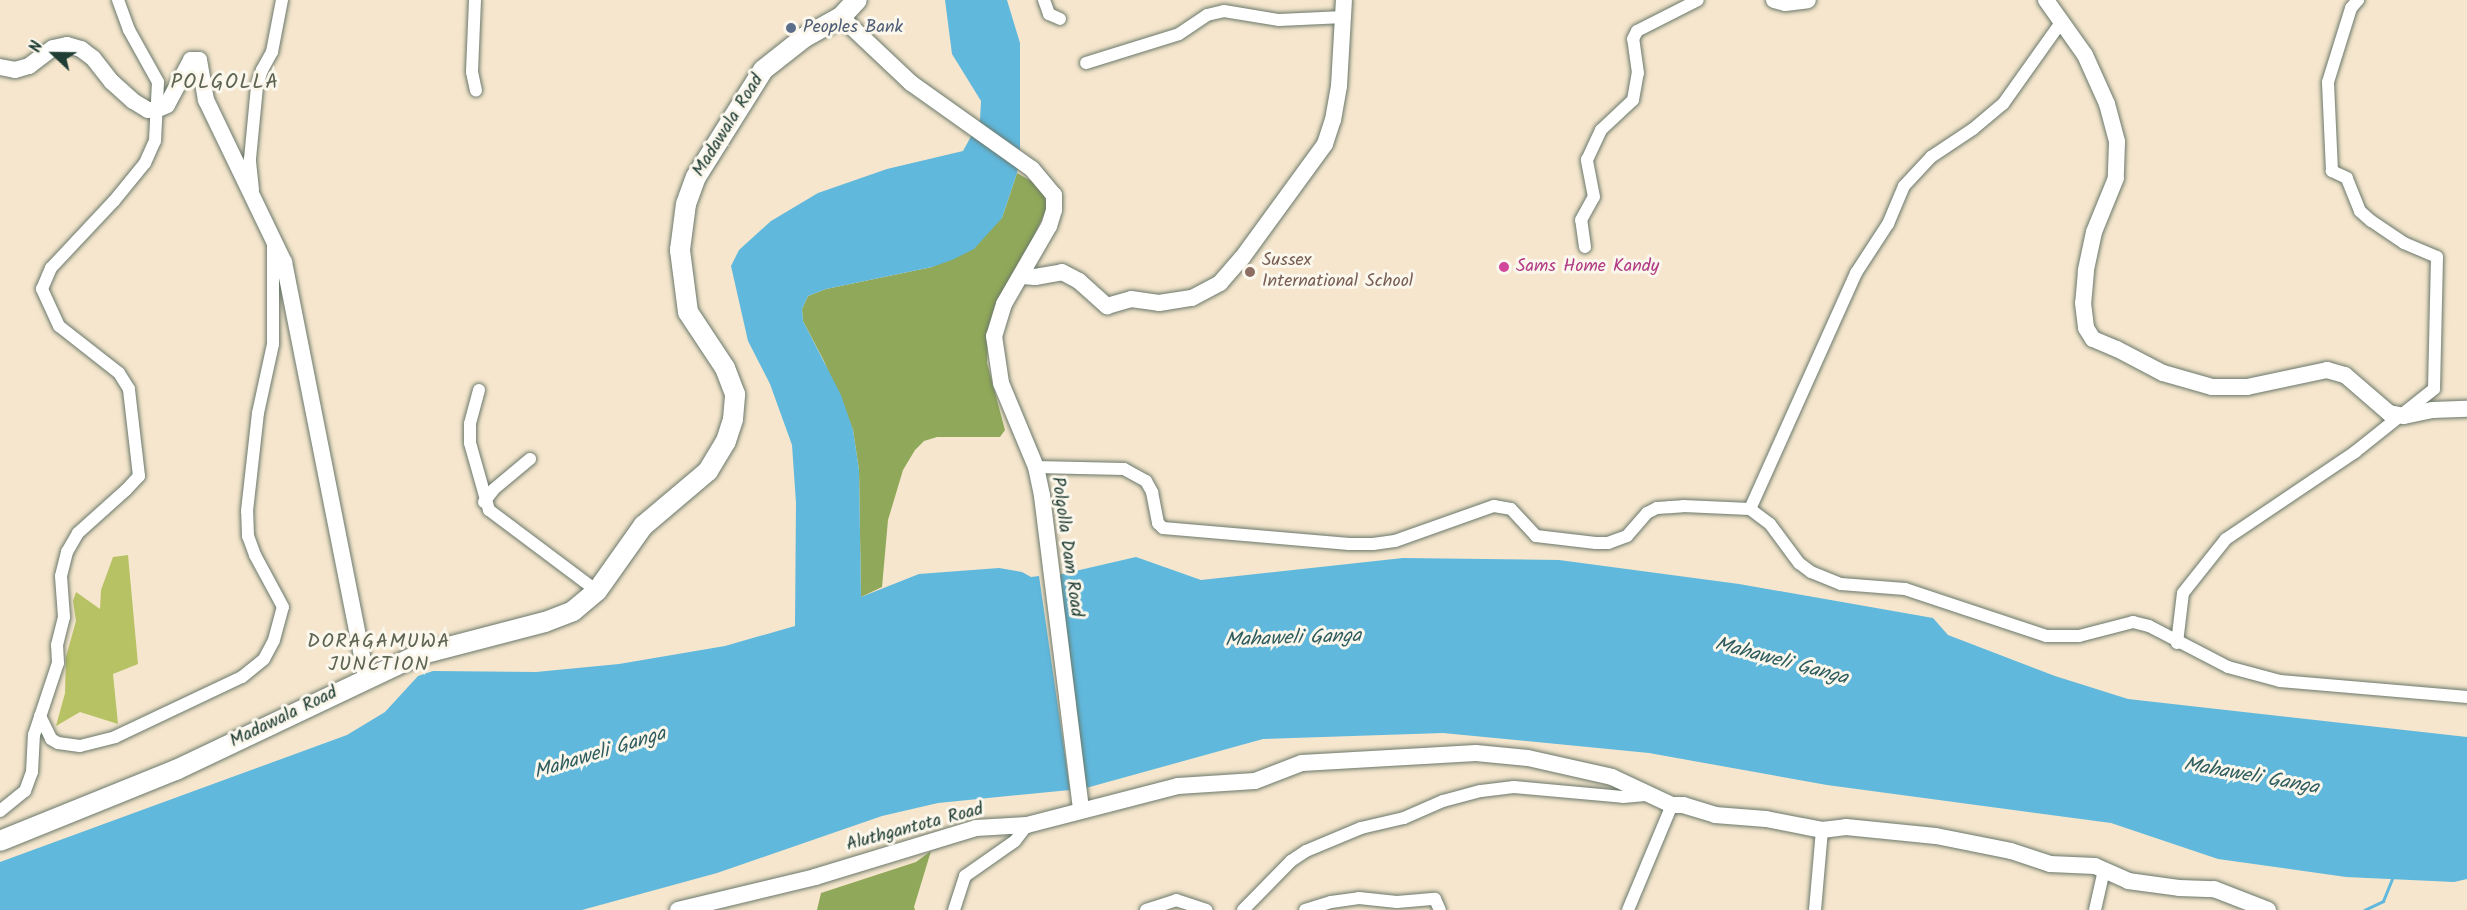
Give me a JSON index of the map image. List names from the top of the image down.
{
  "streets": {
    "main road": ["Madawala Road"],
    "street": ["Polgolla Dam Road", "Aluthgantota Road"]
  },
  "crossings": [
    ["Madawala Road", "Polgolla Dam Road"],
    ["Polgolla Dam Road", "Aluthgantota Road"]
  ],
  "districts": ["POLGOLLA", "DORAGAMUWA JUNCTION"],
  "water": ["Mahaweli Ganga"],
  "places": ["Peoples Bank", "Sams Home Kandy", "Sussex International School"],
  "north": "left"
}
